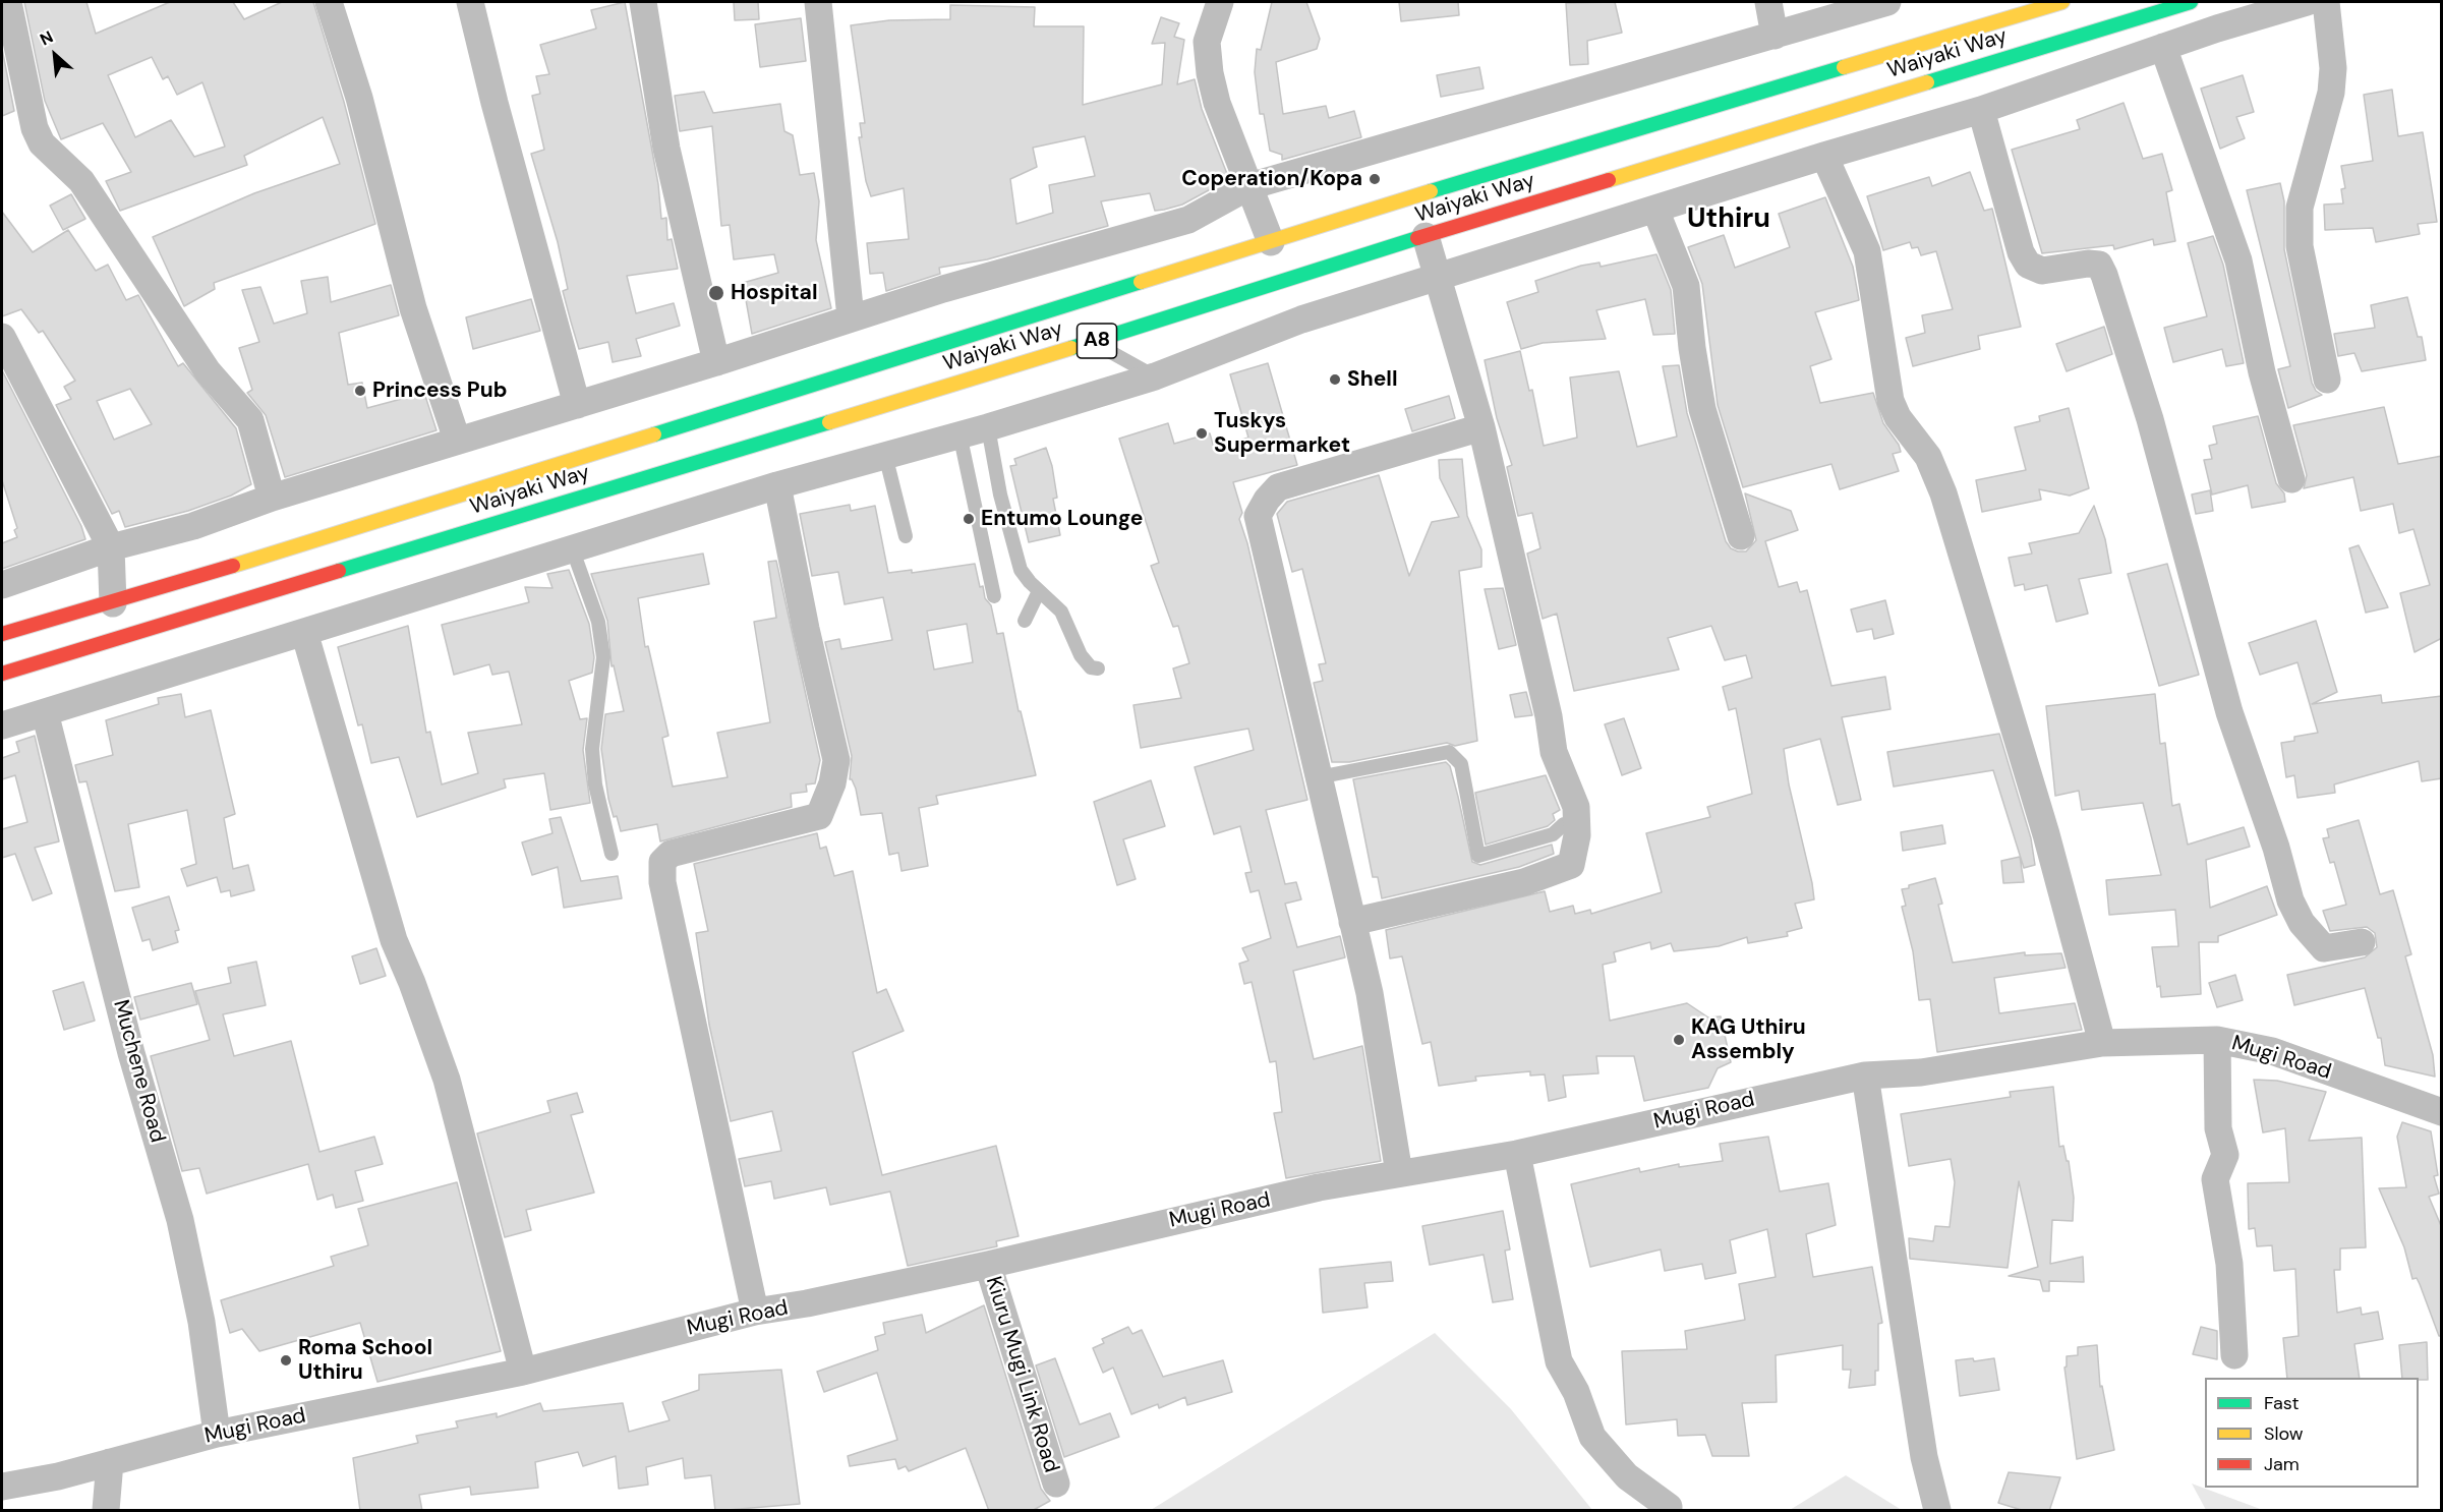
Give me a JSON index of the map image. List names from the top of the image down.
{
  "streets": {
    "highway": ["Waiyaki Way", "A8"],
    "street": ["Mugi Road", "Muchene Road", "Kiuru Mugi Link Road"]
  },
  "crossings": [
    ["Mugi Road", "Muchene Road"],
    ["Mugi Road", "Kiuru Mugi Link Road"]
  ],
  "districts": ["Uthiru"],
  "places": [
    "Coperation/Kopa",
    "Hospital",
    "Shell",
    "Princess Pub",
    "Tuskys Supermarket",
    "Entumo Lounge",
    "KAG Uthiru Assembly",
    "Roma School Uthiru"
  ],
  "legend": ["Fast", "Slow", "Jam"],
  "north": "top left"
}
